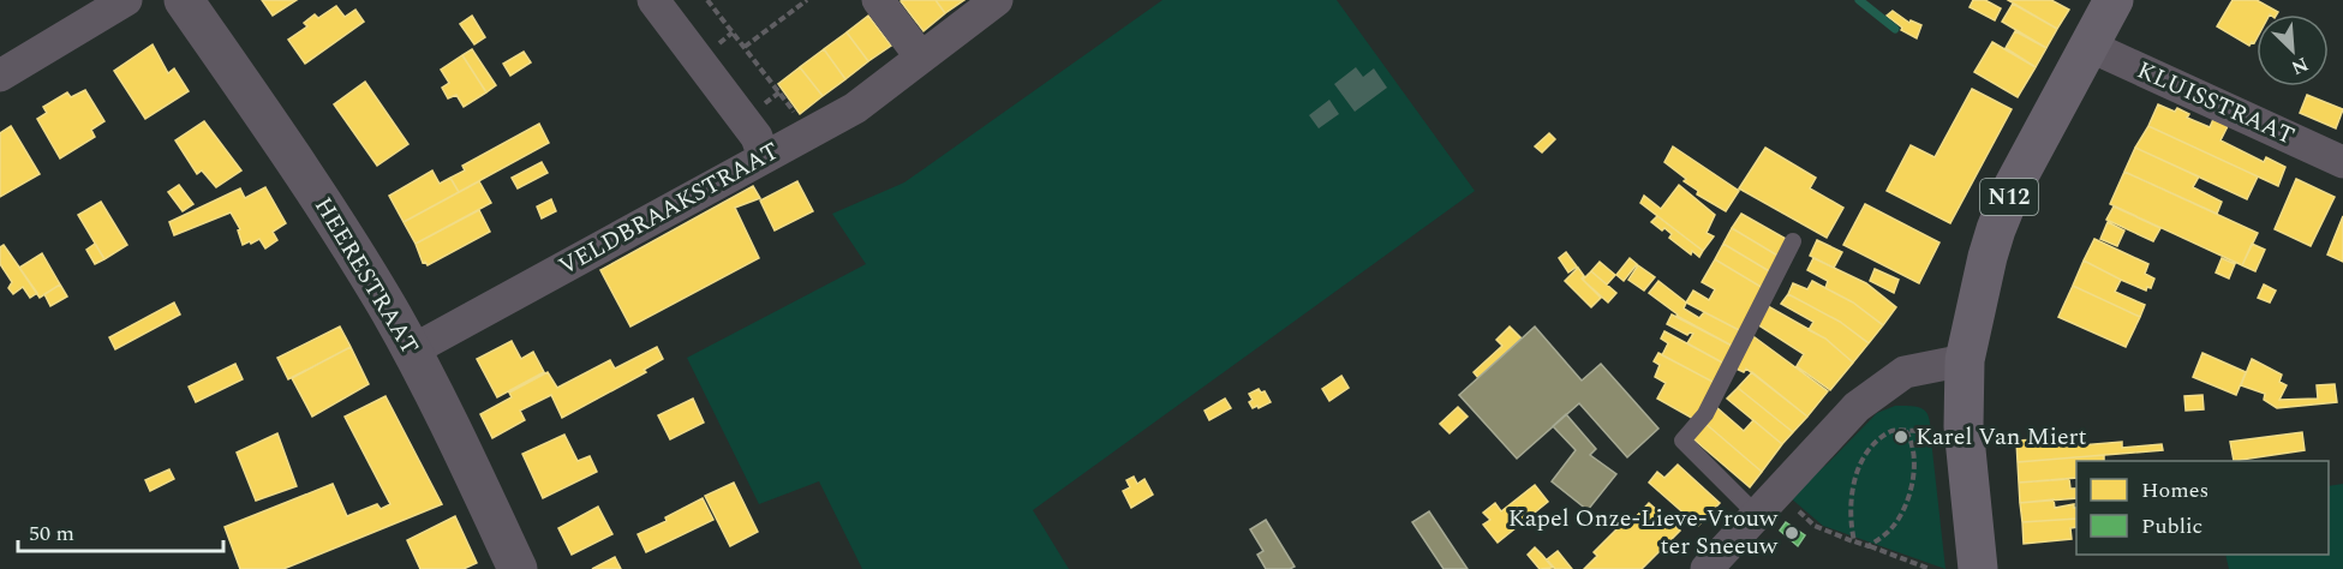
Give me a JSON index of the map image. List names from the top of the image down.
{
  "streets": {
    "main road": ["N12"],
    "street": ["KLUISSTRAAT", "VELDBRAAKSTRAAT", "HEERESTRAAT"]
  },
  "crossings": [
    ["KLUISSTRAAT", "N12"],
    ["VELDBRAAKSTRAAT", "HEERESTRAAT"]
  ],
  "places": ["Karel Van Miert", "Kapel Onze-Lieve-Vrouw ter Sneeuw"],
  "legend": ["Homes", "Public"],
  "scale_bar": "50 m",
  "north": "bottom right"
}
